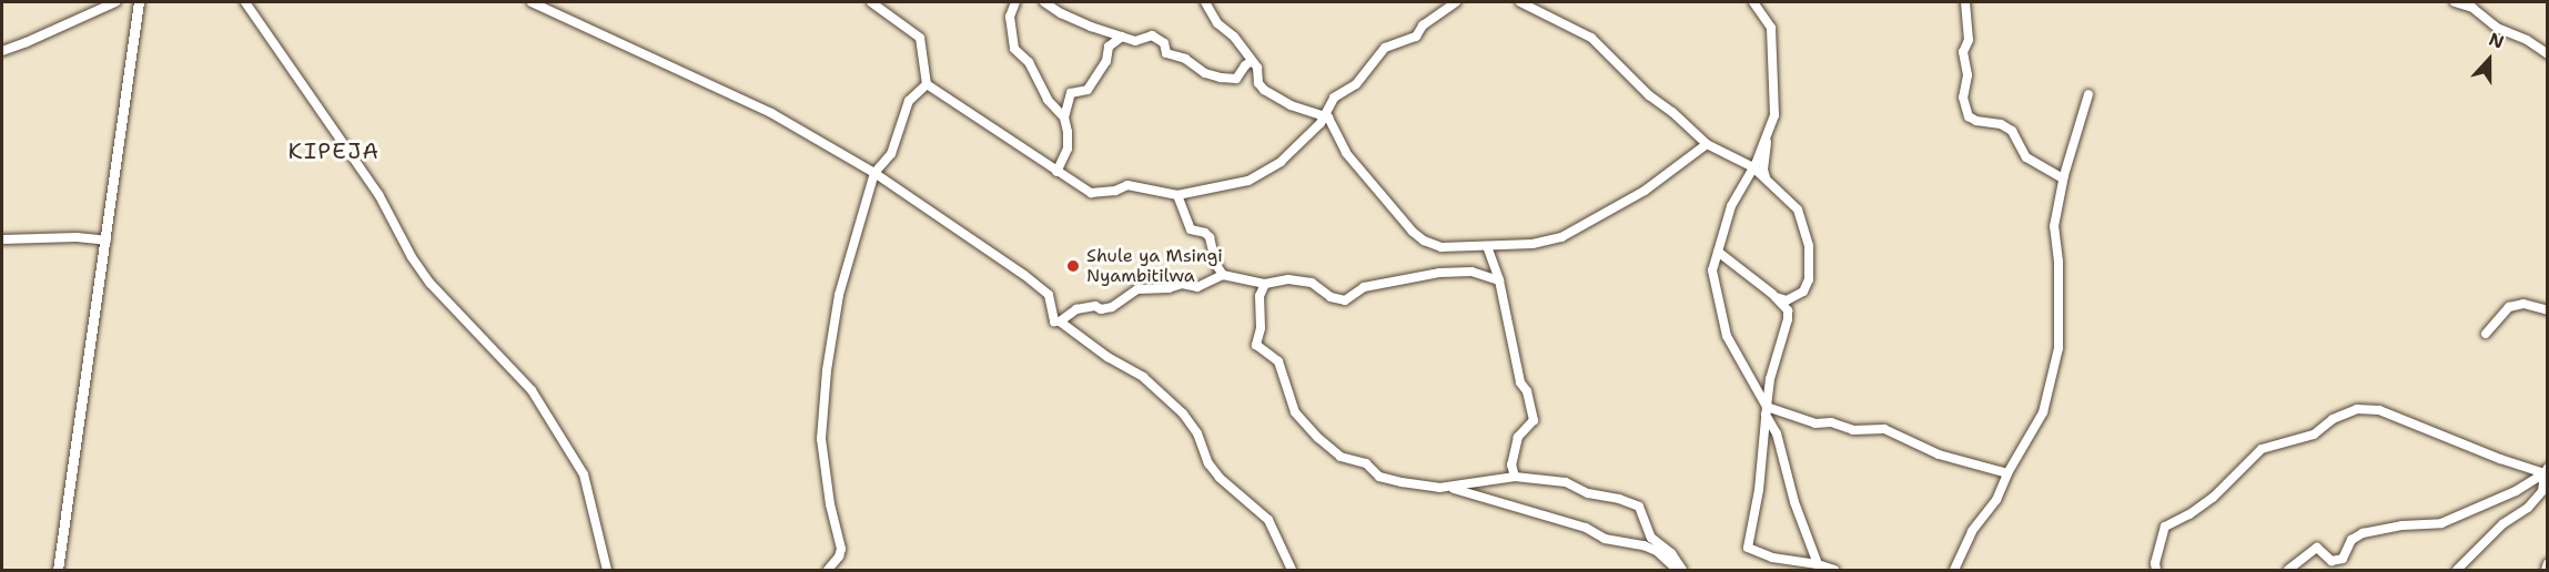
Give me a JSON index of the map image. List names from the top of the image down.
{
  "districts": ["KIPEJA"],
  "places": ["Shule ya Msingi Nyambitilwa"],
  "north": "top"
}
